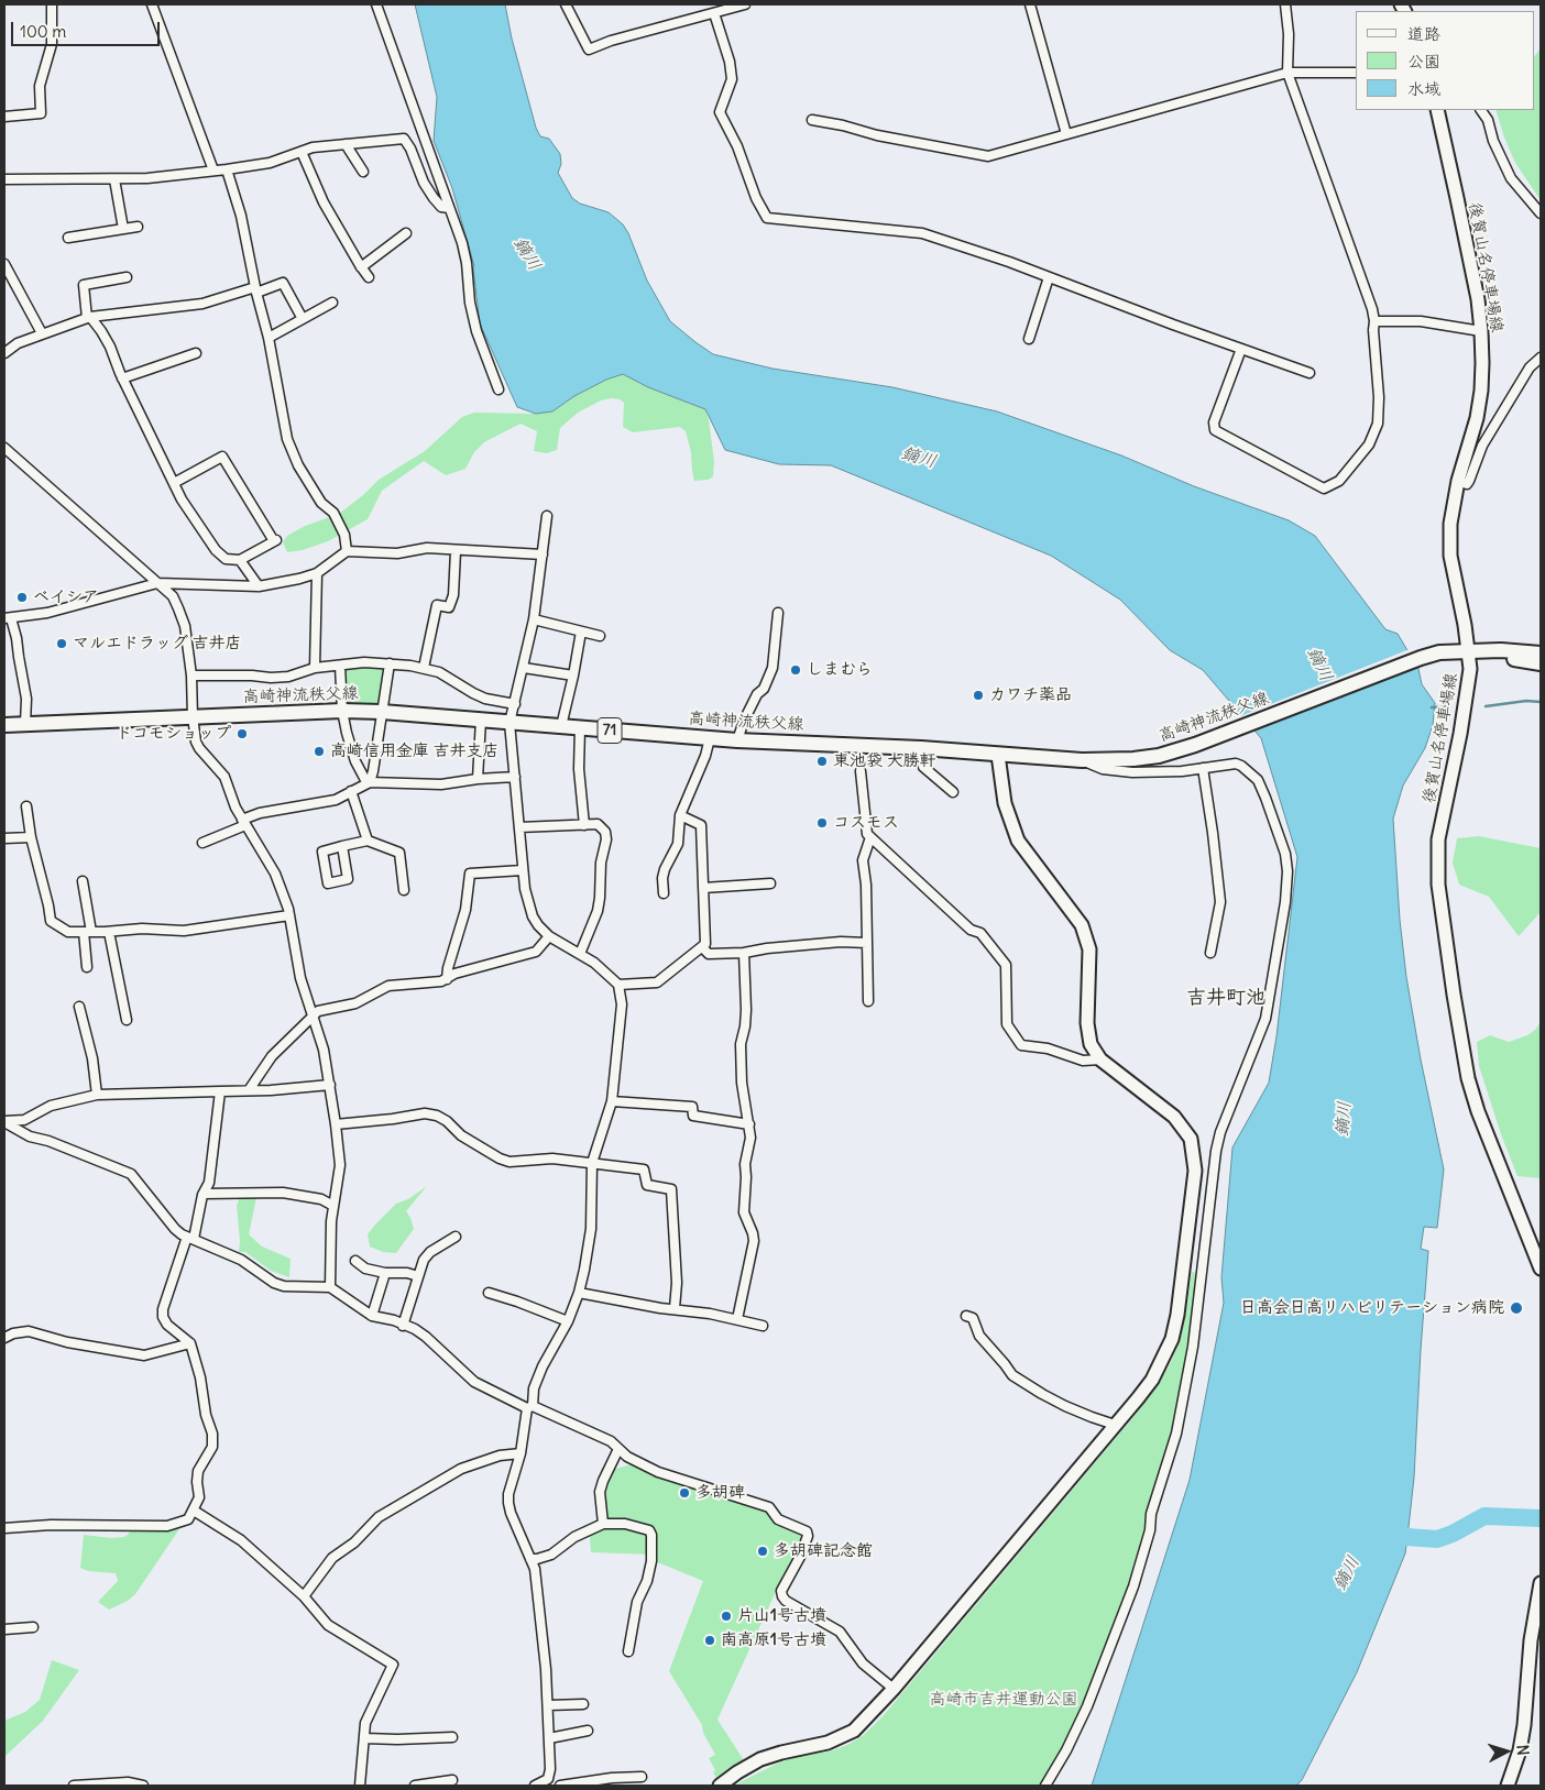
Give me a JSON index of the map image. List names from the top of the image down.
{
  "streets": {
    "main road": ["後賀山名停車場線", "高崎神流秩父線", "71"]
  },
  "crossings": [
    ["後賀山名停車場線", "高崎神流秩父線"]
  ],
  "districts": ["吉井町池"],
  "water": ["鏑川"],
  "parks": ["高崎市吉井運動公園"],
  "places": [
    "ベイシア",
    "マルエドラッグ 吉井店",
    "しまむら",
    "カワチ薬品",
    "ドコモショップ",
    "高崎信用金庫 吉井支店",
    "東池袋 大勝軒",
    "コスモス",
    "日高会日高リハビリテーション病院",
    "多胡碑",
    "多胡碑記念館",
    "片山1号古墳",
    "南高原1号古墳"
  ],
  "legend": ["道路", "公園", "水域"],
  "scale_bar": "100 m",
  "north": "right"
}
